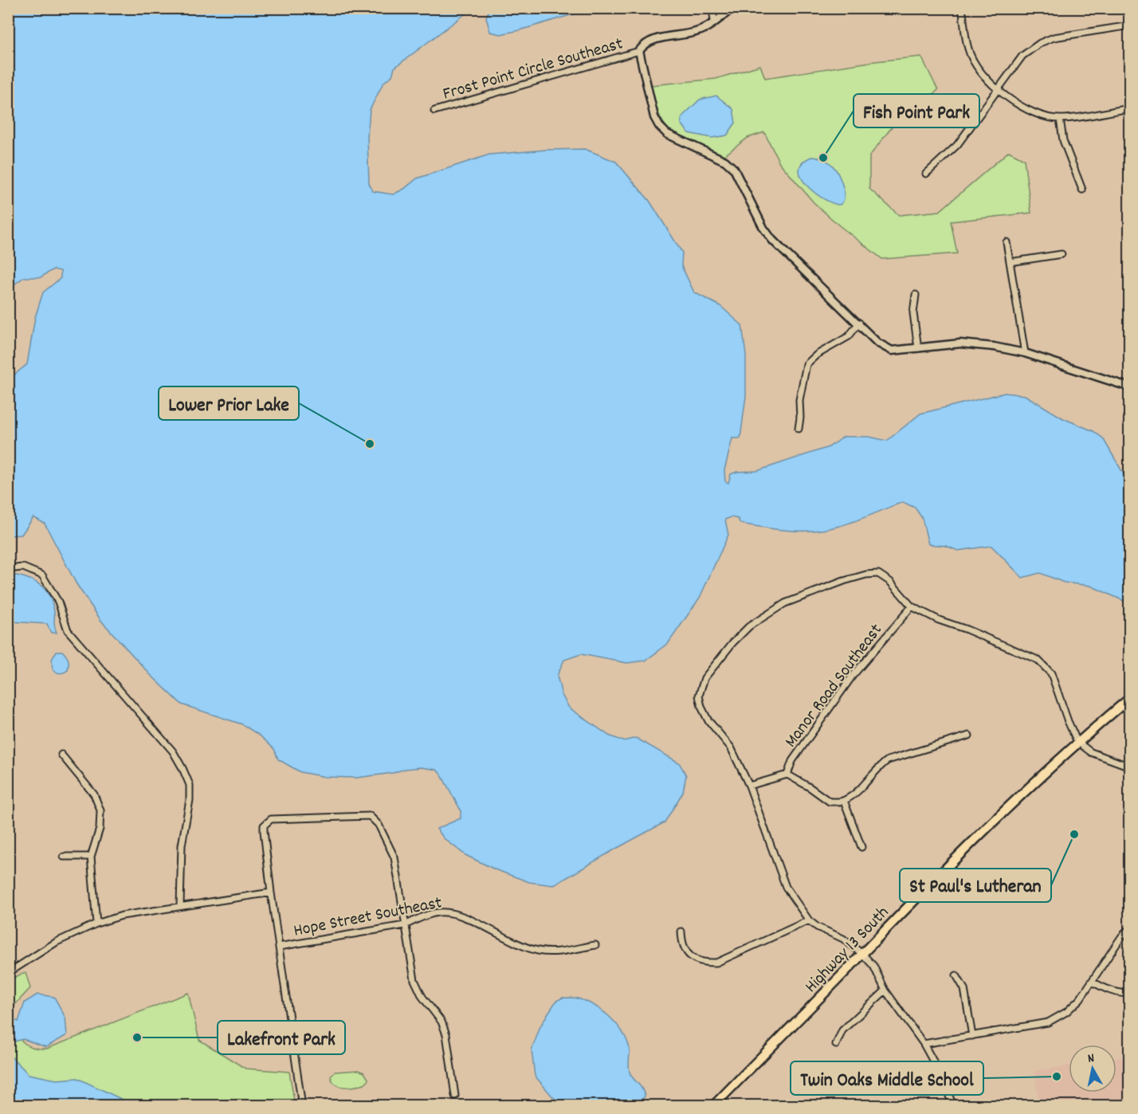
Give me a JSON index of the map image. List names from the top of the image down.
{
  "streets": {
    "main road": ["Highway 13 South"],
    "street": ["Frost Point Circle Southeast", "Manor Road Southeast", "Hope Street Southeast"]
  },
  "places": [
    "Fish Point Park",
    "Lower Prior Lake",
    "St Paul's Lutheran",
    "Lakefront Park",
    "Twin Oaks Middle School"
  ],
  "north": "top"
}
